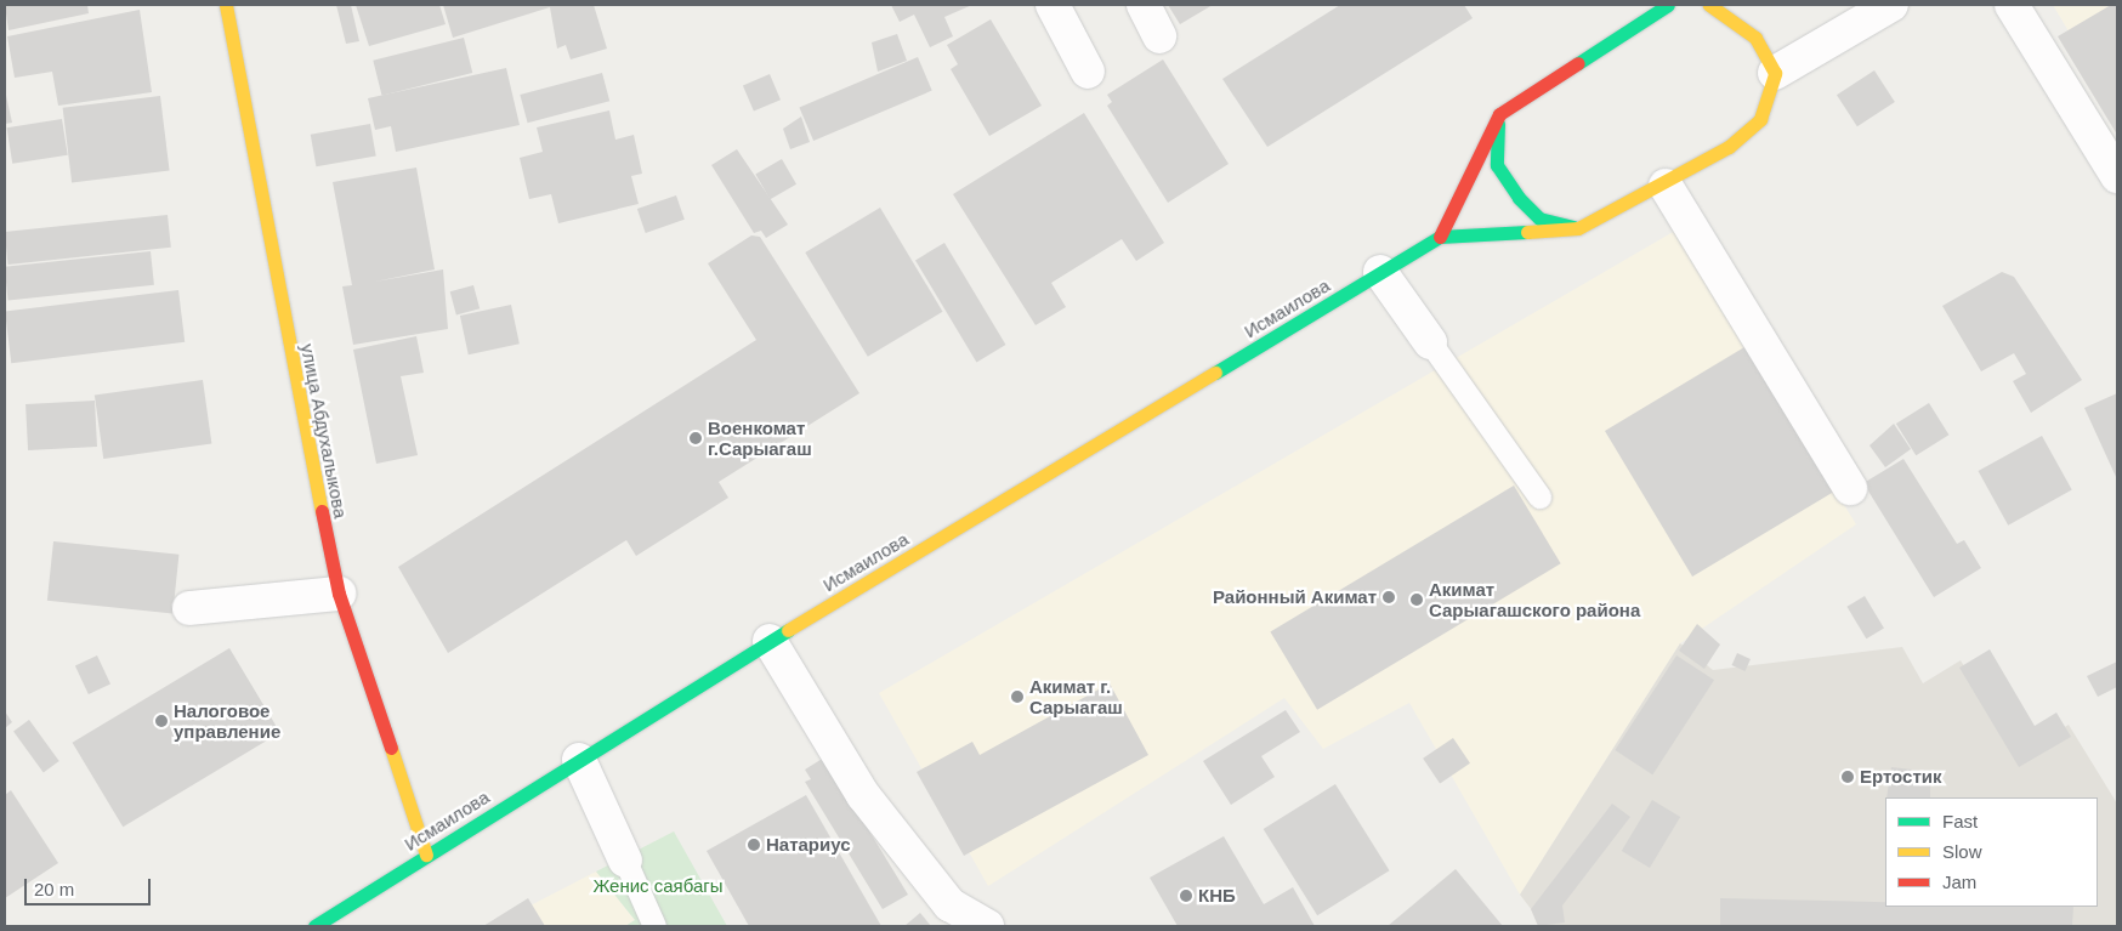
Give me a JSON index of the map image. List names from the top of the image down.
{
  "streets": {
    "street": ["Исмаилова", "улица Абдухалыкова"]
  },
  "crossings": [
    ["Исмаилова", "улица Абдухалыкова"]
  ],
  "parks": ["Женис саябагы"],
  "places": [
    "Военкомат г.Сарыагаш",
    "Районный Акимат",
    "Акимат Сарыагашского района",
    "Акимат г. Сарыагаш",
    "Налоговое управление",
    "Ертостик",
    "Натариус",
    "КНБ"
  ],
  "legend": ["Fast", "Slow", "Jam"],
  "scale_bar": "20 m"
}
